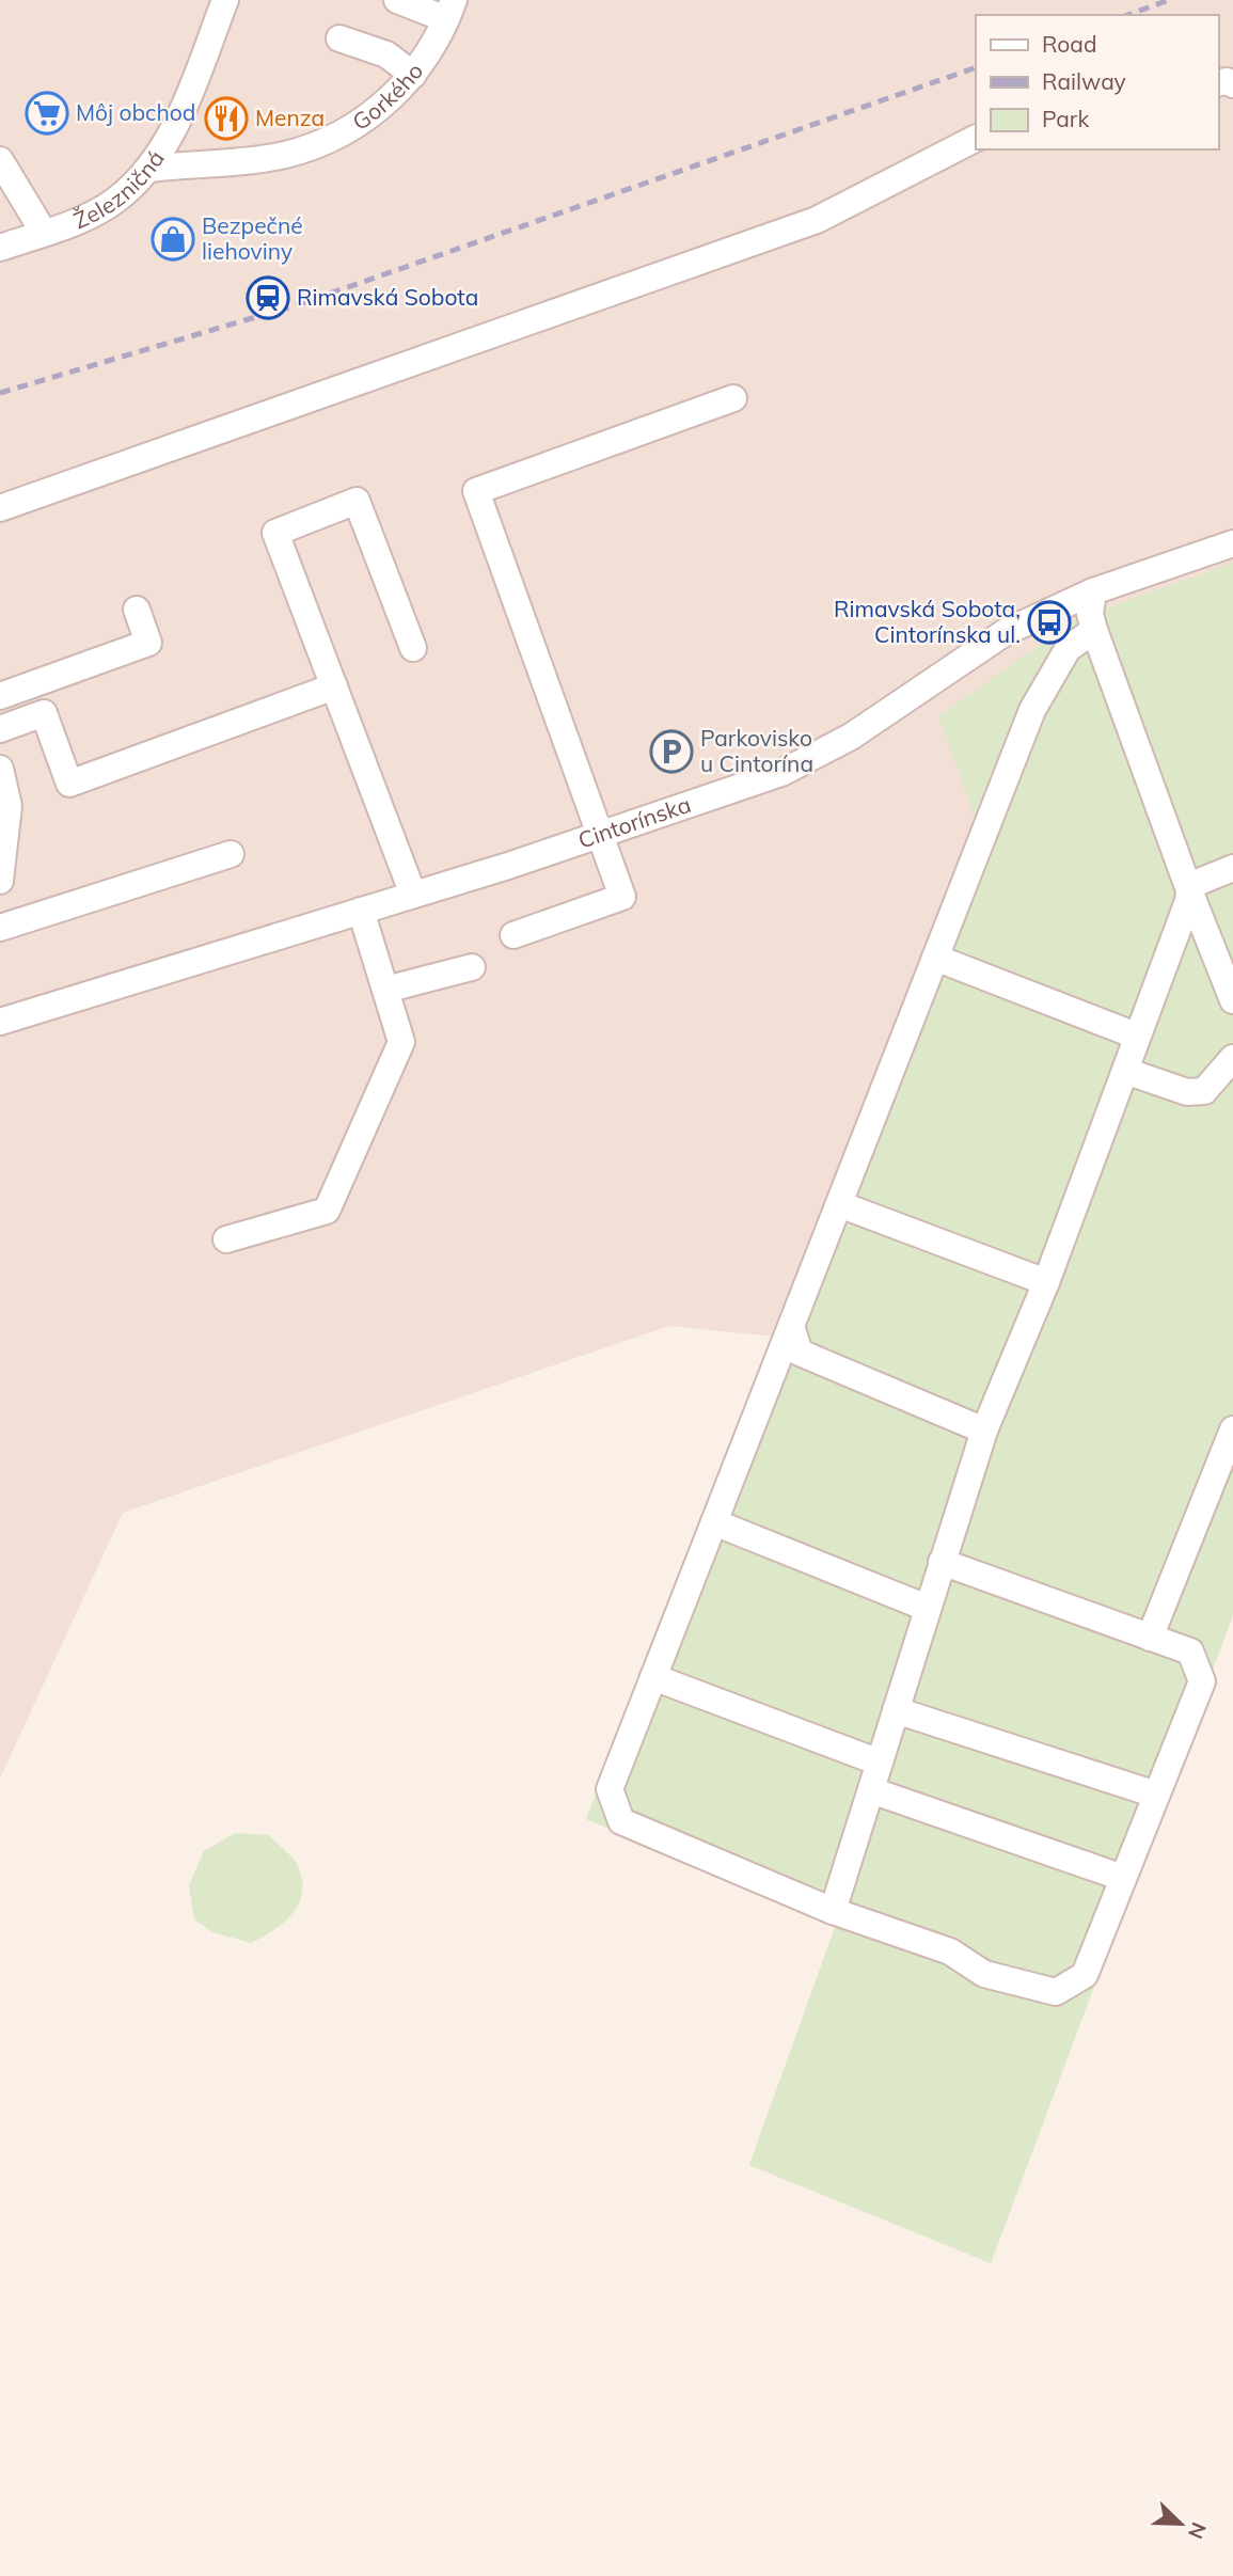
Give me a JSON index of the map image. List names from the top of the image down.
{
  "streets": {
    "street": ["Gorkého", "Železničná", "Cintorínska"]
  },
  "crossings": [
    ["Gorkého", "Železničná"]
  ],
  "places": {
    "supermarket": ["Môj obchod"],
    "restaurant": ["Menza"],
    "shop": ["Bezpečné liehoviny"],
    "station": ["Rimavská Sobota"],
    "bus stop": ["Rimavská Sobota, Cintorínska ul."],
    "parking": ["Parkovisko u Cintorína"]
  },
  "legend": ["Road", "Railway", "Park"],
  "north": "bottom right"
}
